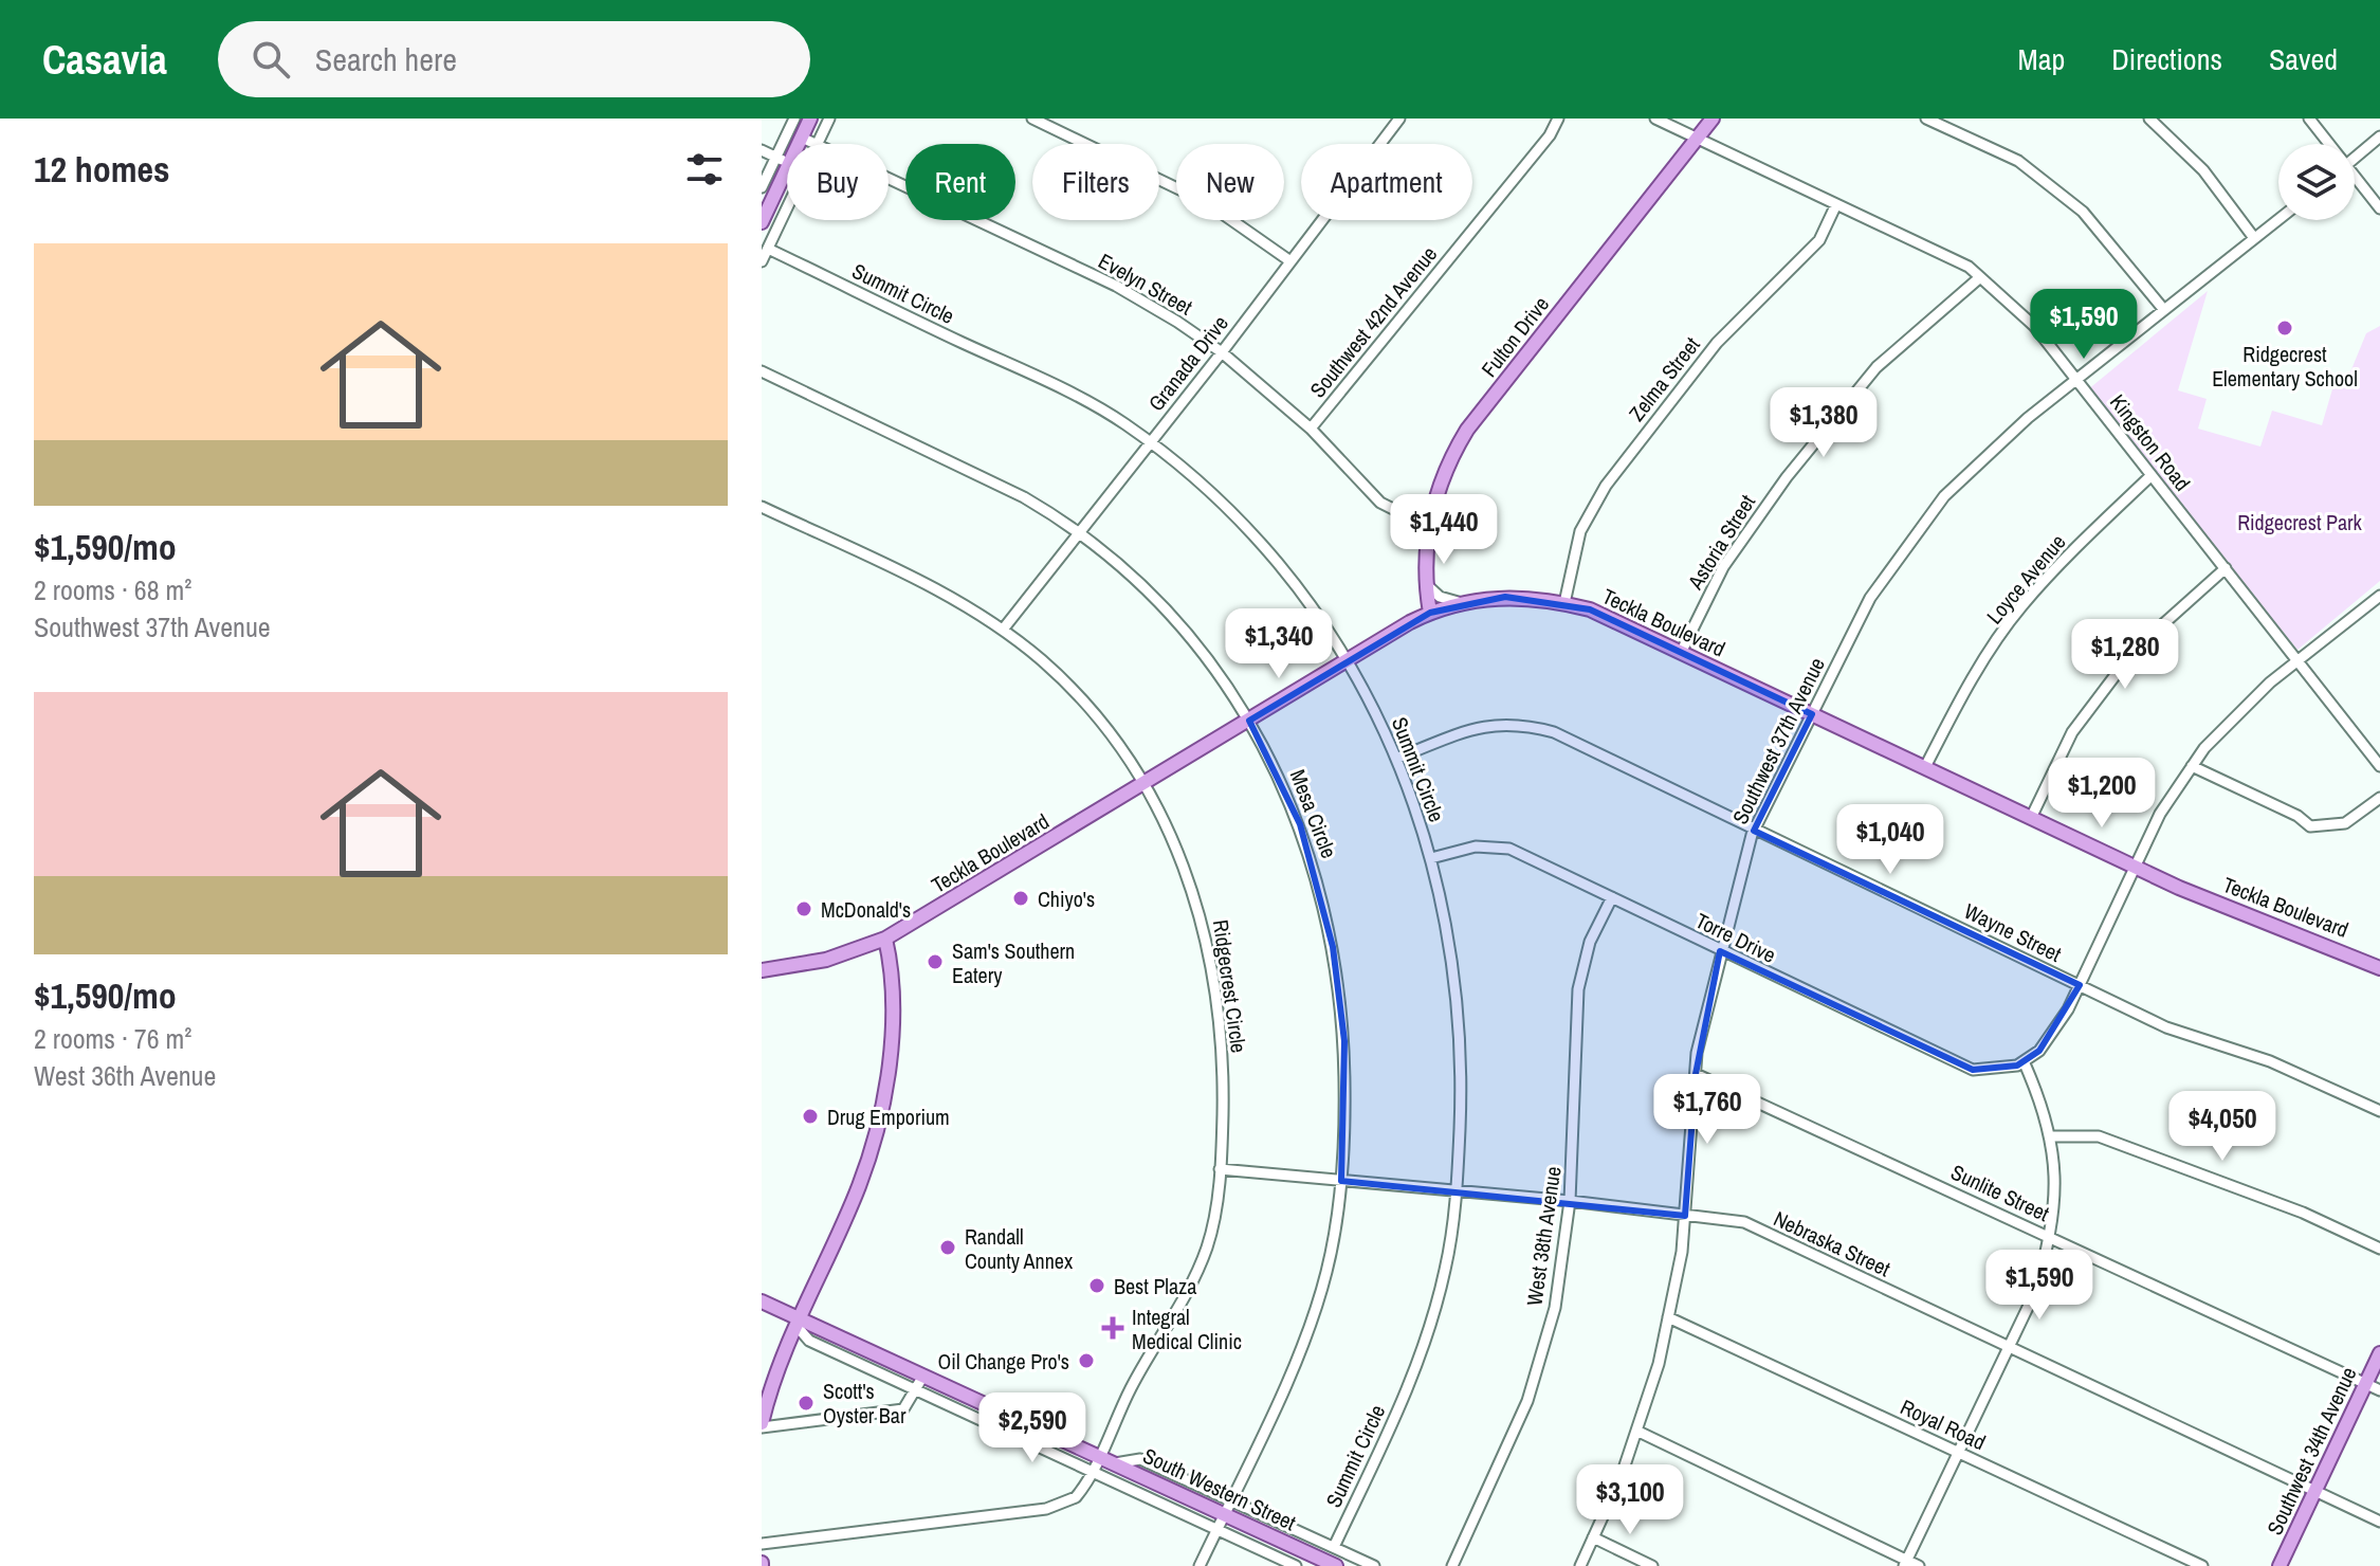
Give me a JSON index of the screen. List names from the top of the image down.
{
  "streets": {
    "main road": [
      "Fulton Drive",
      "Teckla Boulevard",
      "Southwest 34th Avenue",
      "South Western Street"
    ],
    "street": [
      "Evelyn Street",
      "Summit Circle",
      "Southwest 42nd Avenue",
      "Granada Drive",
      "Zelma Street",
      "Kingston Road",
      "Astoria Street",
      "Loyce Avenue",
      "Southwest 37th Avenue",
      "Mesa Circle",
      "Wayne Street",
      "Torre Drive",
      "Ridgecrest Circle",
      "Sunlite Street",
      "West 38th Avenue",
      "Nebraska Street",
      "Royal Road"
    ]
  },
  "crossings": [
    ["Evelyn Street", "Southwest 42nd Avenue"],
    ["Evelyn Street", "Fulton Drive"],
    ["Evelyn Street", "Granada Drive"],
    ["Summit Circle", "Granada Drive"],
    ["Summit Circle", "Teckla Boulevard"],
    ["Summit Circle", "Wayne Street"],
    ["Summit Circle", "Torre Drive"],
    ["Summit Circle", "Nebraska Street"],
    ["Fulton Drive", "Kingston Road"],
    ["Fulton Drive", "Teckla Boulevard"],
    ["Granada Drive", "Mesa Circle"],
    ["Granada Drive", "Ridgecrest Circle"],
    ["Zelma Street", "Kingston Road"],
    ["Zelma Street", "Teckla Boulevard"],
    ["Kingston Road", "Astoria Street"],
    ["Kingston Road", "Loyce Avenue"],
    ["Kingston Road", "Southwest 37th Avenue"],
    ["Astoria Street", "Teckla Boulevard"],
    ["Loyce Avenue", "Teckla Boulevard"],
    ["Teckla Boulevard", "Southwest 37th Avenue"],
    ["Teckla Boulevard", "Mesa Circle"],
    ["Teckla Boulevard", "Ridgecrest Circle"],
    ["Southwest 37th Avenue", "Wayne Street"],
    ["Southwest 37th Avenue", "Torre Drive"],
    ["Southwest 37th Avenue", "Sunlite Street"],
    ["Southwest 37th Avenue", "Nebraska Street"],
    ["Southwest 37th Avenue", "Royal Road"],
    ["Mesa Circle", "Nebraska Street"],
    ["Mesa Circle", "South Western Street"],
    ["Torre Drive", "West 38th Avenue"],
    ["Ridgecrest Circle", "Nebraska Street"],
    ["Ridgecrest Circle", "South Western Street"],
    ["Sunlite Street", "Southwest 34th Avenue"],
    ["West 38th Avenue", "Nebraska Street"],
    ["Nebraska Street", "Southwest 34th Avenue"]
  ],
  "parks": ["Ridgecrest Park"],
  "places": {
    "other": [
      "Ridgecrest Elementary School",
      "Chiyo's",
      "McDonald's",
      "Sam's Southern Eatery",
      "Drug Emporium",
      "Randall County Annex",
      "Best Plaza",
      "Oil Change Pro's",
      "Scott's Oyster Bar"
    ],
    "health": ["Integral Medical Clinic"]
  },
  "page": {
    "header": "Casavia",
    "search": "Search here",
    "nav": ["Map", "Directions", "Saved"],
    "heading": "12 homes",
    "chip": [
      "Buy",
      "Rent",
      "Filters",
      "New",
      "Apartment"
    ],
    "list": [
      {
        "name": "$1,590/mo",
        "note": "2 rooms · 68 m² · Southwest 37th Avenue"
      },
      {
        "name": "$1,590/mo",
        "note": "2 rooms · 76 m² · West 36th Avenue"
      }
    ],
    "price": [
      "$1,590",
      "$1,380",
      "$1,440",
      "$1,340",
      "$1,280",
      "$1,200",
      "$1,040",
      "$1,760",
      "$4,050",
      "$1,590",
      "$2,590",
      "$3,100"
    ]
  }
}
